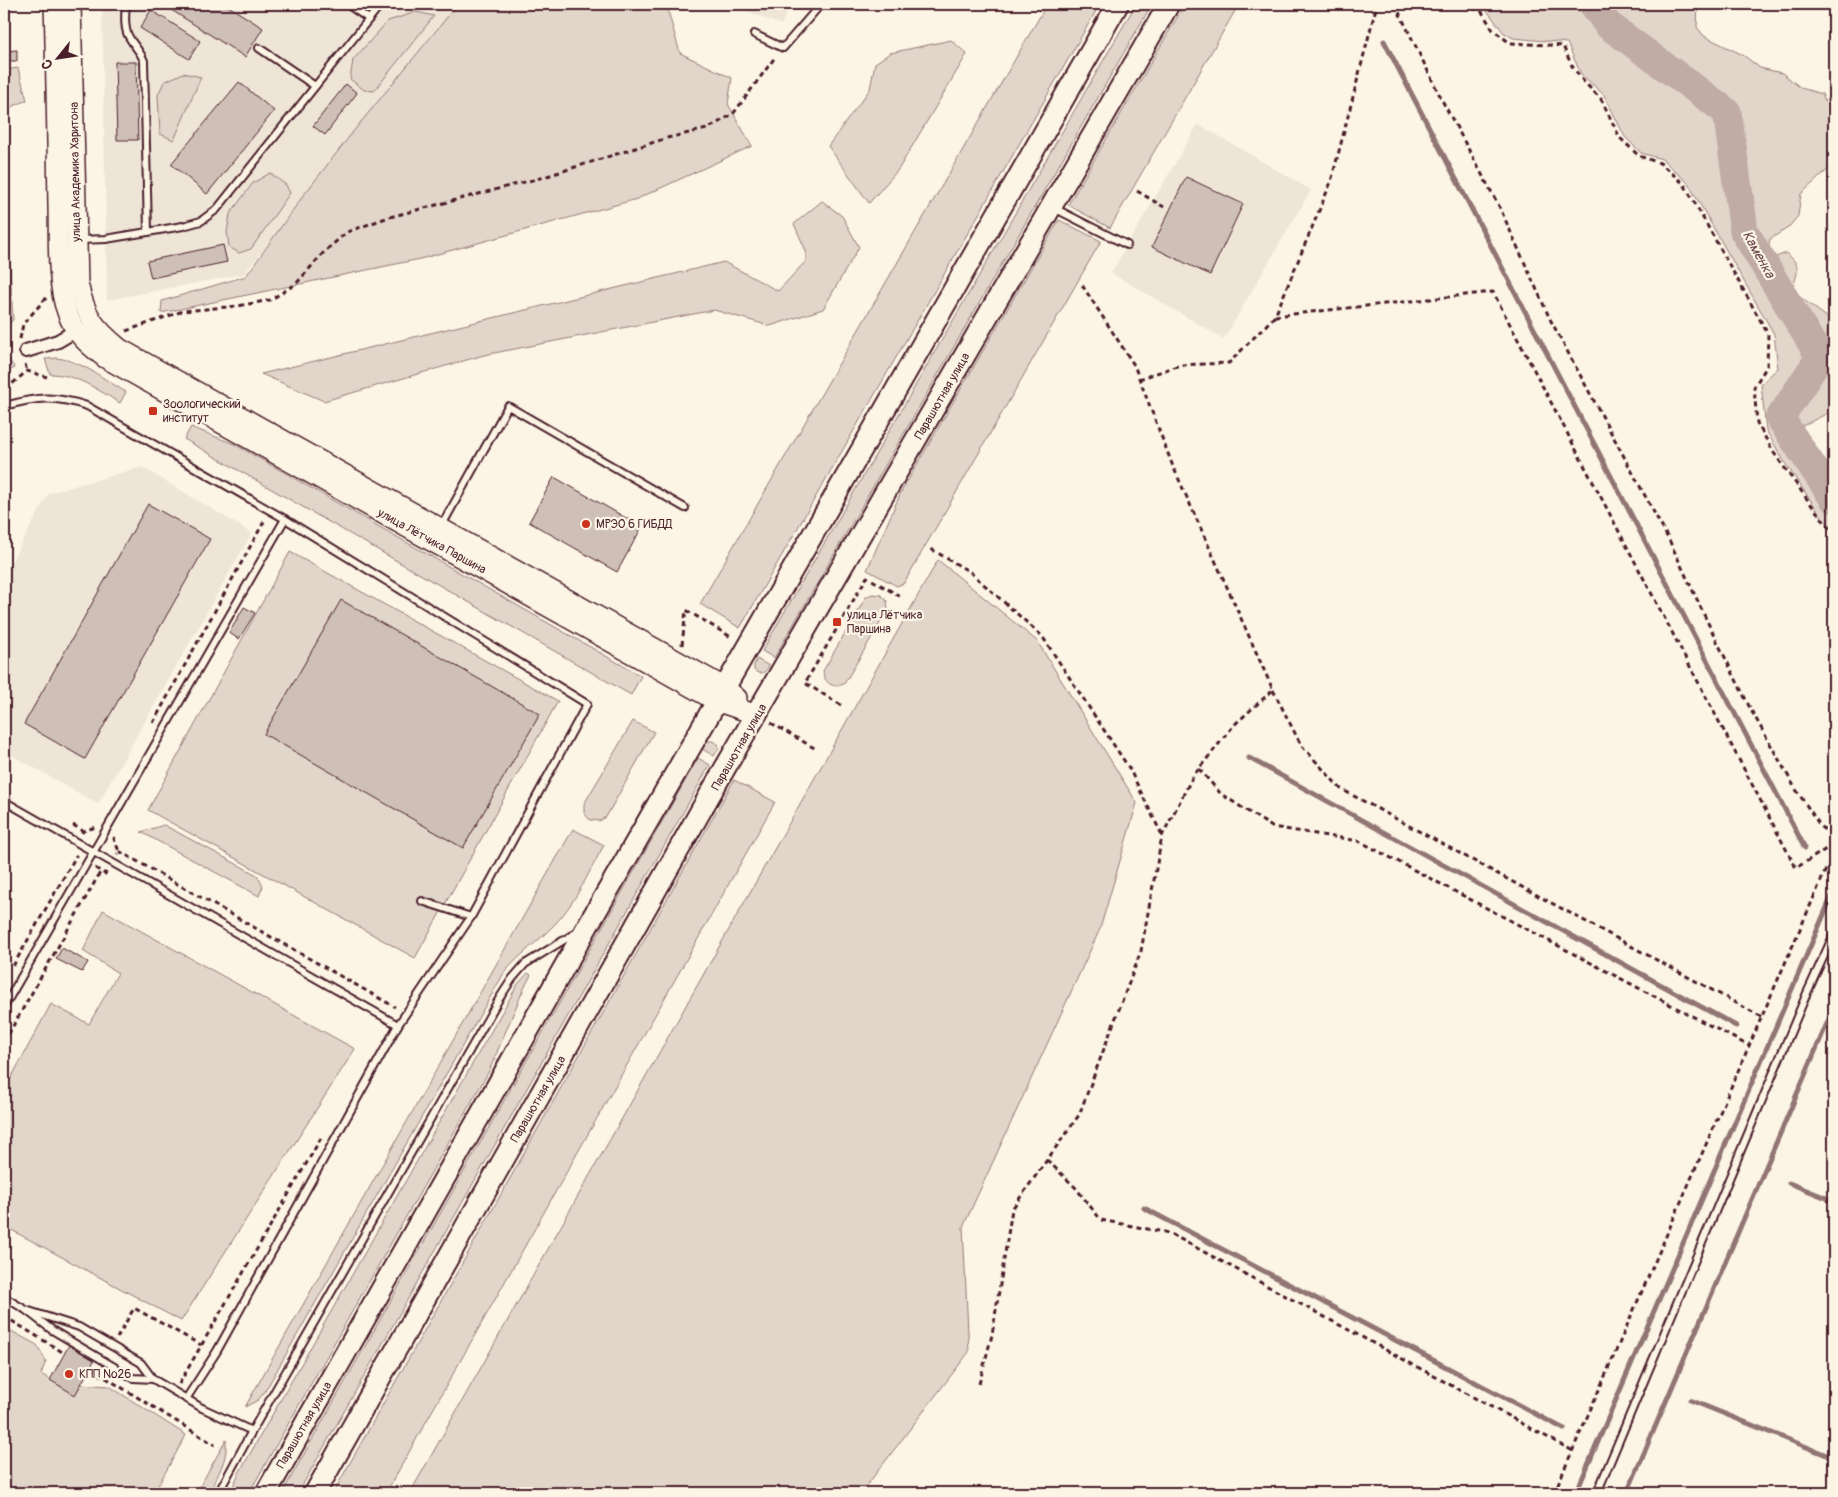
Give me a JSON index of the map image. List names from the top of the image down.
{
  "streets": {
    "main road": ["Парашютная улица"],
    "street": ["улица Академика Харитона", "улица Лётчика Паршина"]
  },
  "crossings": [
    ["улица Академика Харитона", "улица Лётчика Паршина"],
    ["Парашютная улица", "улица Лётчика Паршина"]
  ],
  "water": ["Каменка"],
  "places": {
    "transit": ["Зоологический институт", "улица Лётчика Паршина"],
    "other": ["МРЭО 6 ГИБДД", "КПП №26"]
  },
  "north": "bottom left"
}
